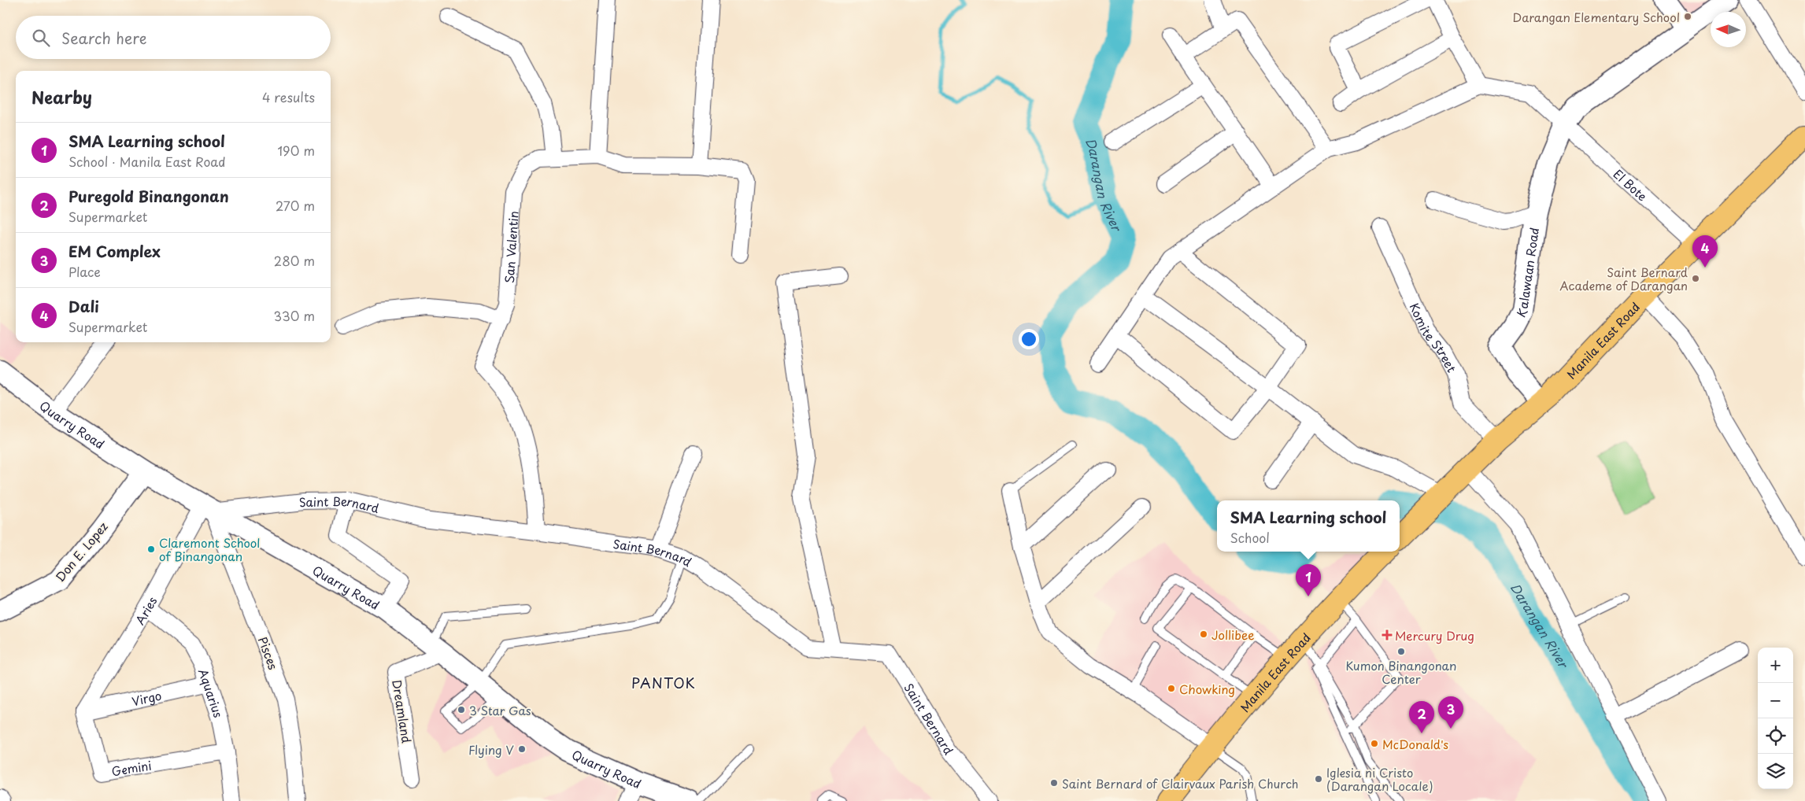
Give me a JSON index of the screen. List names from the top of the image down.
{
  "streets": {
    "main road": ["Manila East Road"],
    "street": [
      "El Bote",
      "San Valentin",
      "Kalawaan Road",
      "Komite Street",
      "Quarry Road",
      "Saint Bernard",
      "Don E. Lopez",
      "Aries",
      "Pisces",
      "Aquarius",
      "Virgo",
      "Dreamland",
      "Gemini"
    ]
  },
  "crossings": [
    ["El Bote", "Kalawaan Road"],
    ["El Bote", "Manila East Road"],
    ["San Valentin", "Saint Bernard"],
    ["Kalawaan Road", "Manila East Road"],
    ["Komite Street", "Manila East Road"],
    ["Quarry Road", "Saint Bernard"],
    ["Quarry Road", "Don E. Lopez"],
    ["Quarry Road", "Aries"],
    ["Quarry Road", "Pisces"],
    ["Quarry Road", "Dreamland"],
    ["Saint Bernard", "Aries"],
    ["Saint Bernard", "Pisces"],
    ["Aries", "Pisces"],
    ["Aries", "Aquarius"],
    ["Aries", "Virgo"],
    ["Aries", "Gemini"],
    ["Aquarius", "Virgo"],
    ["Aquarius", "Gemini"],
    ["Virgo", "Gemini"]
  ],
  "districts": ["PANTOK"],
  "water": ["Darangan River"],
  "places": {
    "other": [
      "Darangan Elementary School",
      "Saint Bernard Academe of Darangan",
      "Claremont School of Binangonan",
      "Jollibee",
      "Kumon Binangonan Center",
      "Chowking",
      "3 Star Gas",
      "McDonald's",
      "Flying V",
      "Iglesia ni Cristo (Darangan Locale)",
      "Saint Bernard of Clairvaux Parish Church"
    ],
    "health": ["Mercury Drug"]
  },
  "north": "left",
  "page": {
    "search": "Search here",
    "heading": ["Nearby", "4 results"],
    "list": [
      {
        "mark": "1",
        "name": "SMA Learning school",
        "note": "School · Manila East Road",
        "value": "190 m"
      },
      {
        "mark": "2",
        "name": "Puregold Binangonan",
        "note": "Supermarket",
        "value": "270 m"
      },
      {
        "mark": "3",
        "name": "EM Complex",
        "note": "Place",
        "value": "280 m"
      },
      {
        "mark": "4",
        "name": "Dali",
        "note": "Supermarket",
        "value": "330 m"
      }
    ],
    "pins": [
      "4",
      "1",
      "3",
      "2"
    ],
    "popup": ["SMA Learning school", "School"],
    "map_buttons": ["+", "−"]
  }
}
